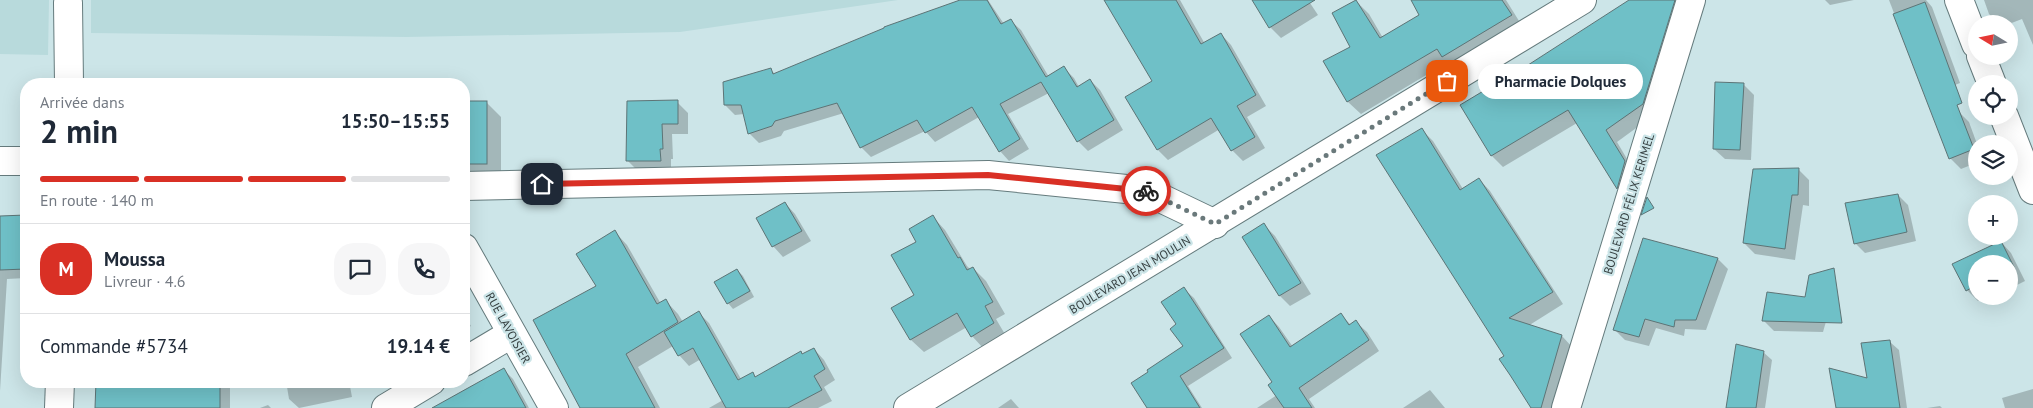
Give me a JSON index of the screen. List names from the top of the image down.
{
  "streets": {
    "street": ["BOULEVARD FÉLIX KERIMEL", "BOULEVARD JEAN MOULIN", "RUE LAVOISIER"]
  },
  "places": ["Pharmacie Dolques"],
  "north": "left",
  "page": {
    "map_buttons": ["+", "−"],
    "bubble": "Pharmacie Dolques",
    "heading": ["2 min", "Arrivée dans", "15:50–15:55"],
    "panel": [
      "Moussa",
      "Livreur · 4.6",
      "Commande #5734",
      "19.14 €"
    ],
    "bar": "En route · 140 m",
    "round": "M"
  }
}
